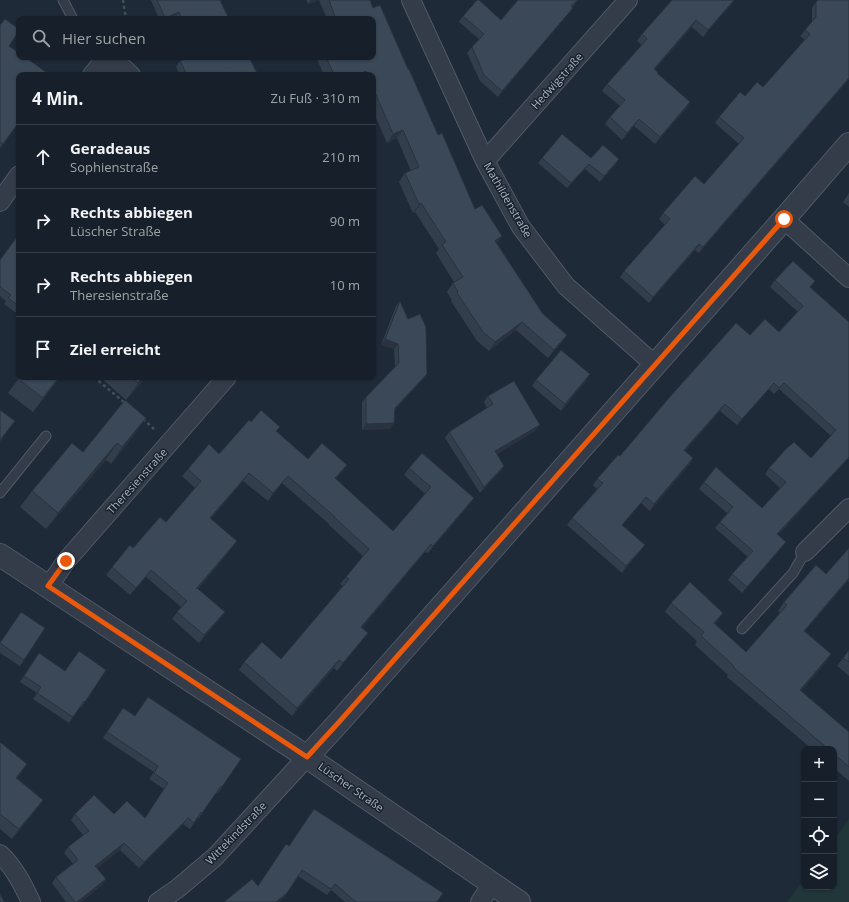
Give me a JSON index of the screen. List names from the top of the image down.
{
  "streets": {
    "street": [
      "Hedwigstraße",
      "Mathildenstraße",
      "Theresienstraße",
      "Lüscher Straße",
      "Wittekindstraße"
    ]
  },
  "crossings": [
    ["Hedwigstraße", "Mathildenstraße"],
    ["Theresienstraße", "Lüscher Straße"],
    ["Lüscher Straße", "Wittekindstraße"]
  ],
  "page": {
    "search": "Hier suchen",
    "heading": ["4 Min.", "Zu Fuß · 310 m"],
    "list": [
      ["Geradeaus", "Sophienstraße", "210 m"],
      ["Rechts abbiegen", "Lüscher Straße", "90 m"],
      ["Rechts abbiegen", "Theresienstraße", "10 m"],
      "Ziel erreicht"
    ],
    "map_buttons": ["+", "−"]
  }
}
